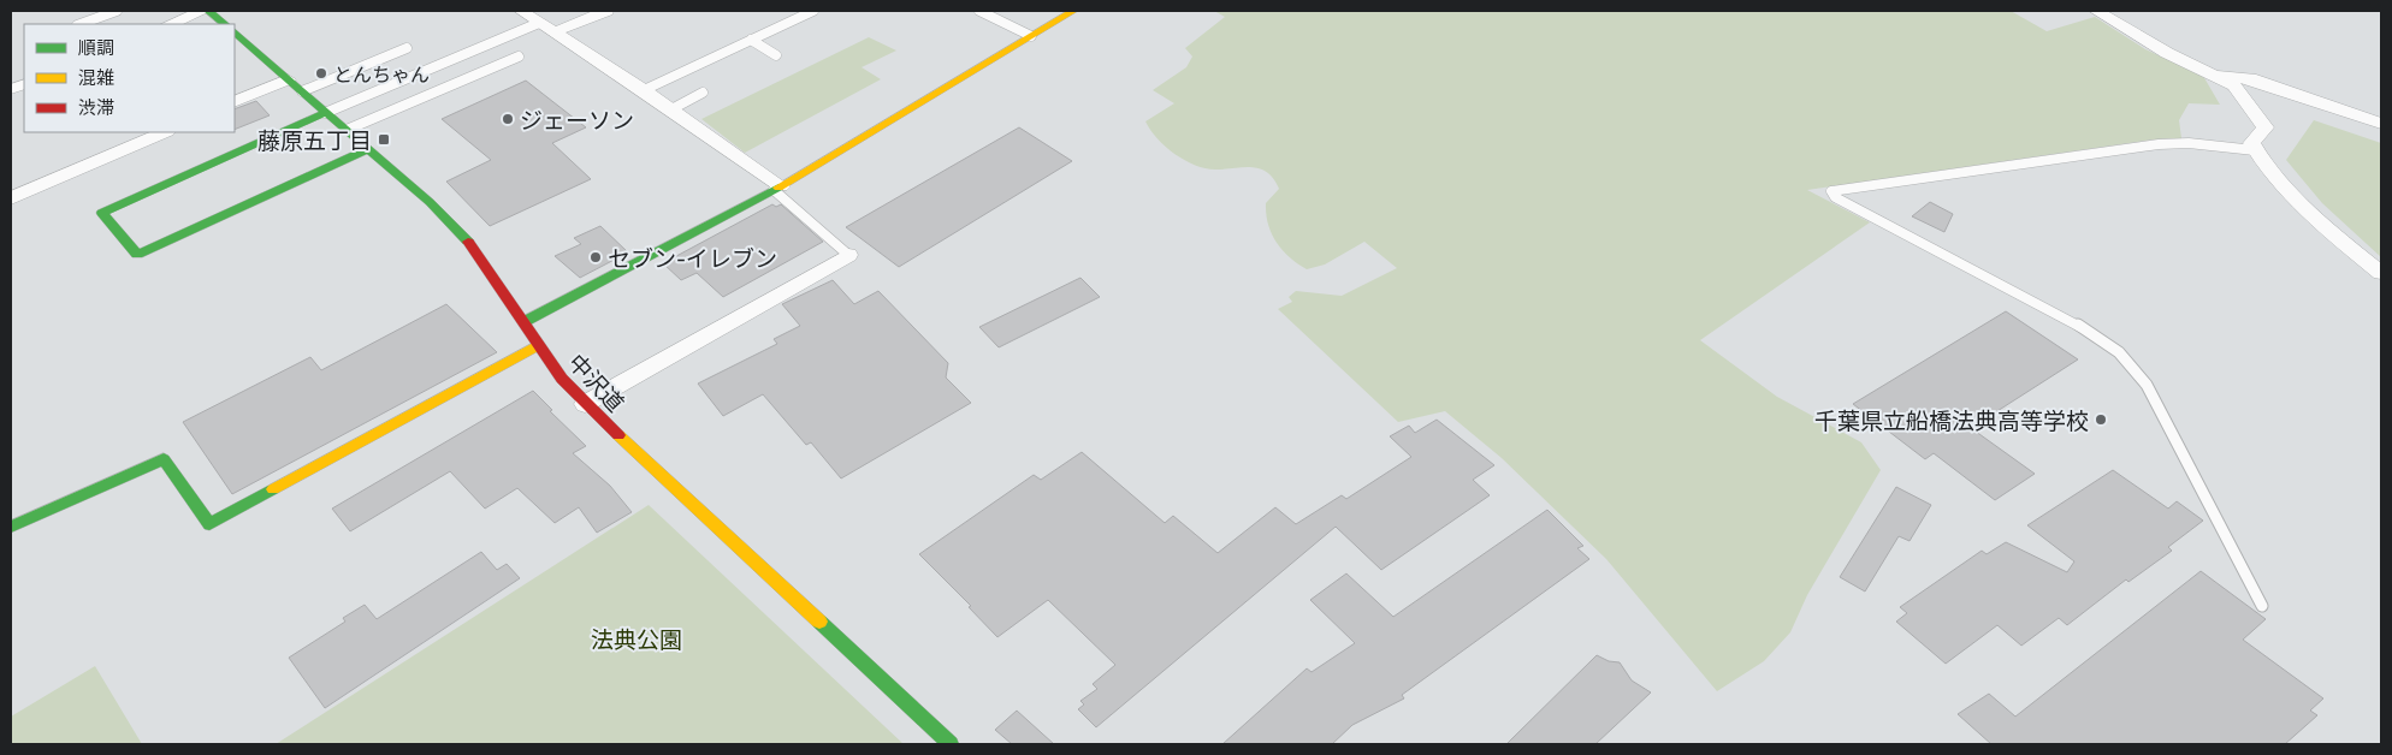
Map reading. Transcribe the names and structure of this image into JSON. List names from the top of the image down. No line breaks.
{"streets":{"street":["中沢道"]},"parks":["法典公園"],"places":{"other":["とんちゃん","ジェーソン","セブン-イレブン","千葉県立船橋法典高等学校"],"transit":["藤原五丁目"]},"legend":["順調","混雑","渋滞"]}
